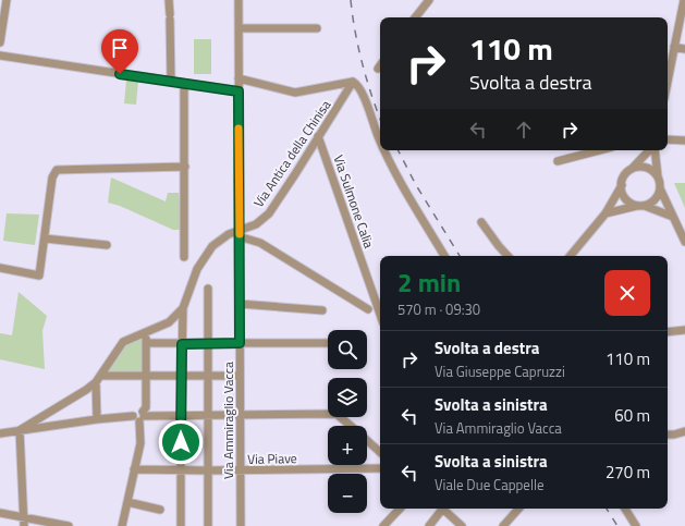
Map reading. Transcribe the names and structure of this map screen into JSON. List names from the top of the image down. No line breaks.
{"streets":{"street":["Via Antica della Chinisa","Via Sulmone Calia","Via Ammiraglio Vacca","Via Piave"]},"crossings":[["Via Antica della Chinisa","Via Sulmone Calia"],["Via Antica della Chinisa","Via Ammiraglio Vacca"],["Via Ammiraglio Vacca","Via Piave"]],"page":{"turn":["110 m","Svolta a destra"],"heading":["2 min","570 m · 09:30"],"map_buttons":["+","−"],"list":[{"name":"Svolta a destra","note":"Via Giuseppe Capruzzi","value":"110 m"},{"name":"Svolta a sinistra","note":"Via Ammiraglio Vacca","value":"60 m"},{"name":"Svolta a sinistra","note":"Viale Due Cappelle","value":"270 m"}]}}
